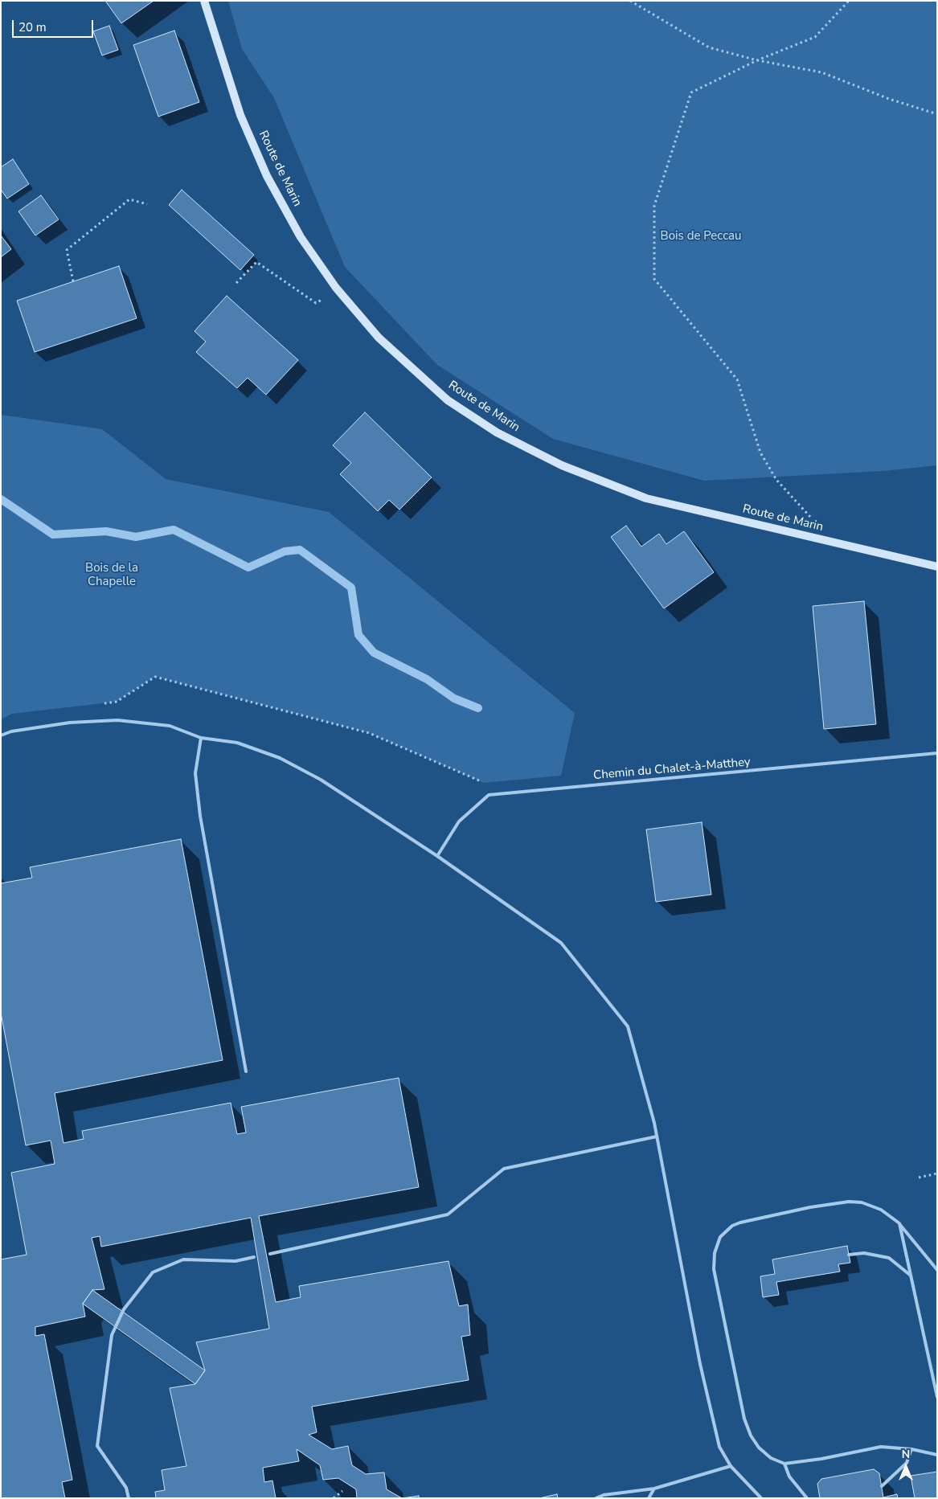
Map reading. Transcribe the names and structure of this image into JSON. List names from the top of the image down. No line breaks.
{"streets":{"main road":["Route de Marin"],"lane":["Chemin du Chalet-à-Matthey"]},"parks":["Bois de Peccau","Bois de la Chapelle"],"scale_bar":"20 m","north":"top"}
